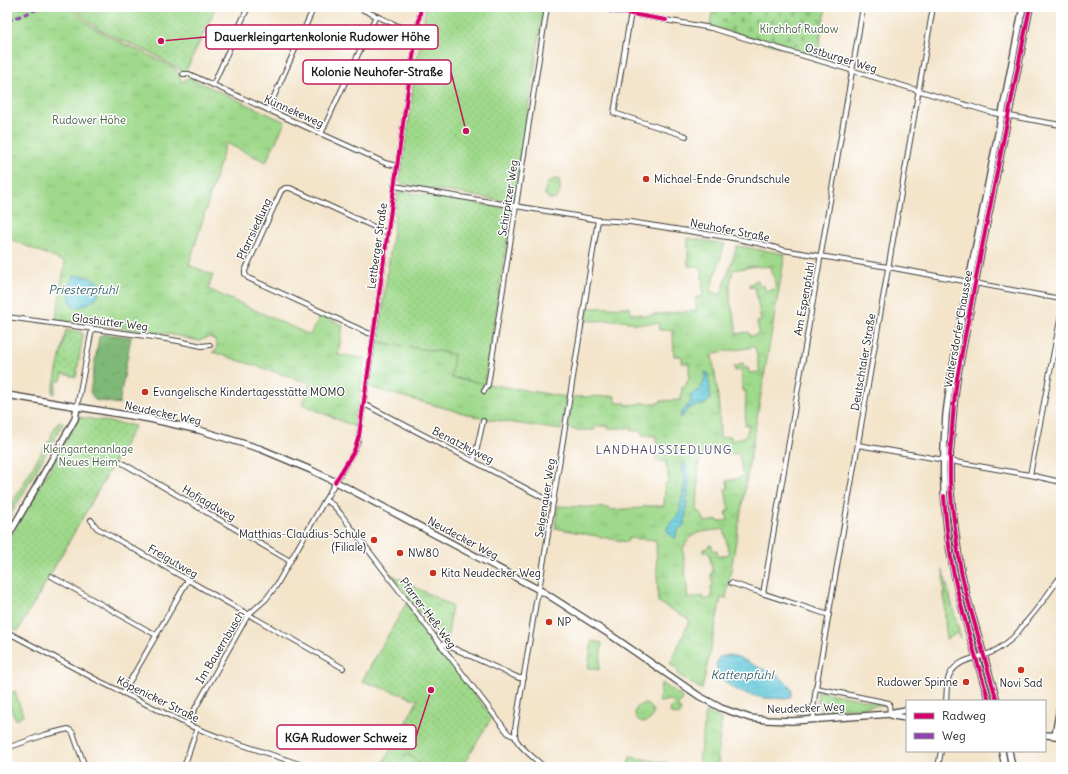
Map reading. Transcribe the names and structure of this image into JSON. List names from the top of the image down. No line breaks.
{"streets":{"main road":["Waltersdorfer Chaussee","Neudecker Weg"],"street":["Ostburger Weg","Künnekeweg","Schirpitzer Weg","Pfarrsiedlung","Neuhofer Straße","Lettberger Straße","Am Espenpfuhl","Glashütter Weg","Deutschtaler Straße","Benatzkyweg","Selgenauer Weg","Hofjagdweg","Freigutweg","Pfarrer-Heß-Weg","Im Bauernbusch","Köpenicker Straße"]},"crossings":[["Ostburger Weg","Am Espenpfuhl"],["Ostburger Weg","Waltersdorfer Chaussee"],["Ostburger Weg","Deutschtaler Straße"],["Künnekeweg","Lettberger Straße"],["Schirpitzer Weg","Neuhofer Straße"],["Pfarrsiedlung","Lettberger Straße"],["Neuhofer Straße","Lettberger Straße"],["Neuhofer Straße","Am Espenpfuhl"],["Neuhofer Straße","Waltersdorfer Chaussee"],["Neuhofer Straße","Deutschtaler Straße"],["Neuhofer Straße","Selgenauer Weg"],["Lettberger Straße","Neudecker Weg"],["Lettberger Straße","Benatzkyweg"],["Lettberger Straße","Im Bauernbusch"],["Deutschtaler Straße","Neudecker Weg"],["Neudecker Weg","Selgenauer Weg"],["Neudecker Weg","Im Bauernbusch"],["Benatzkyweg","Selgenauer Weg"],["Selgenauer Weg","Pfarrer-Heß-Weg"],["Hofjagdweg","Im Bauernbusch"],["Freigutweg","Im Bauernbusch"],["Pfarrer-Heß-Weg","Im Bauernbusch"],["Im Bauernbusch","Köpenicker Straße"]],"districts":["LANDHAUSSIEDLUNG"],"water":["Priesterpfuhl","Kattenpfuhl"],"parks":["Kirchhof Rudow","Rudower Höhe","Kleingartenanlage Neues Heim"],"places":["Dauerkleingartenkolonie Rudower Höhe","Kolonie Neuhofer-Straße","Michael-Ende-Grundschule","Evangelische Kindertagesstätte MOMO","Matthias-Claudius-Schule (Filiale)","NW80","Kita Neudecker Weg","NP","Novi Sad","Rudower Spinne","KGA Rudower Schweiz"],"legend":["Radweg","Weg"]}
